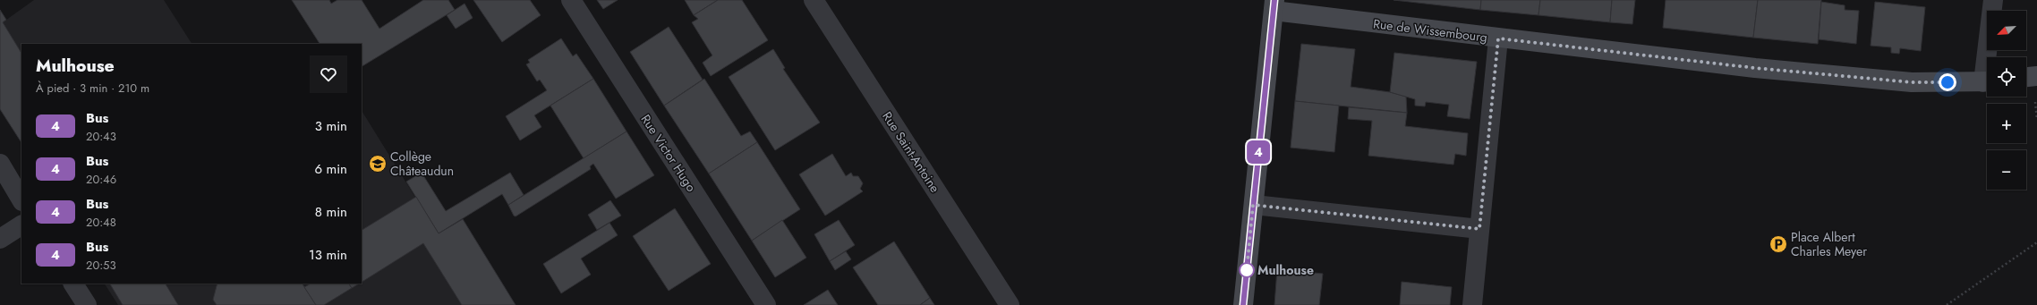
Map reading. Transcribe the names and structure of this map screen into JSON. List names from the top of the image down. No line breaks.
{"streets":{"street":["Rue de Wissembourg","Rue Saint-Antoine","Rue Victor Hugo"]},"places":{"school or university":["Collège Châteaudun"],"parking":["Place Albert Charles Meyer"],"other":["Mulhouse"]},"lines":["bus line 4"],"north":"bottom left","page":{"on_map":"4","map_buttons":["+","−"],"heading":["Mulhouse","À pied · 3 min · 210 m"],"list":[{"mark":"4","name":"Bus","note":"20:43","value":"3 min"},{"mark":"4","name":"Bus","note":"20:46","value":"6 min"},{"mark":"4","name":"Bus","note":"20:48","value":"8 min"},{"mark":"4","name":"Bus","note":"20:53","value":"13 min"}]}}
